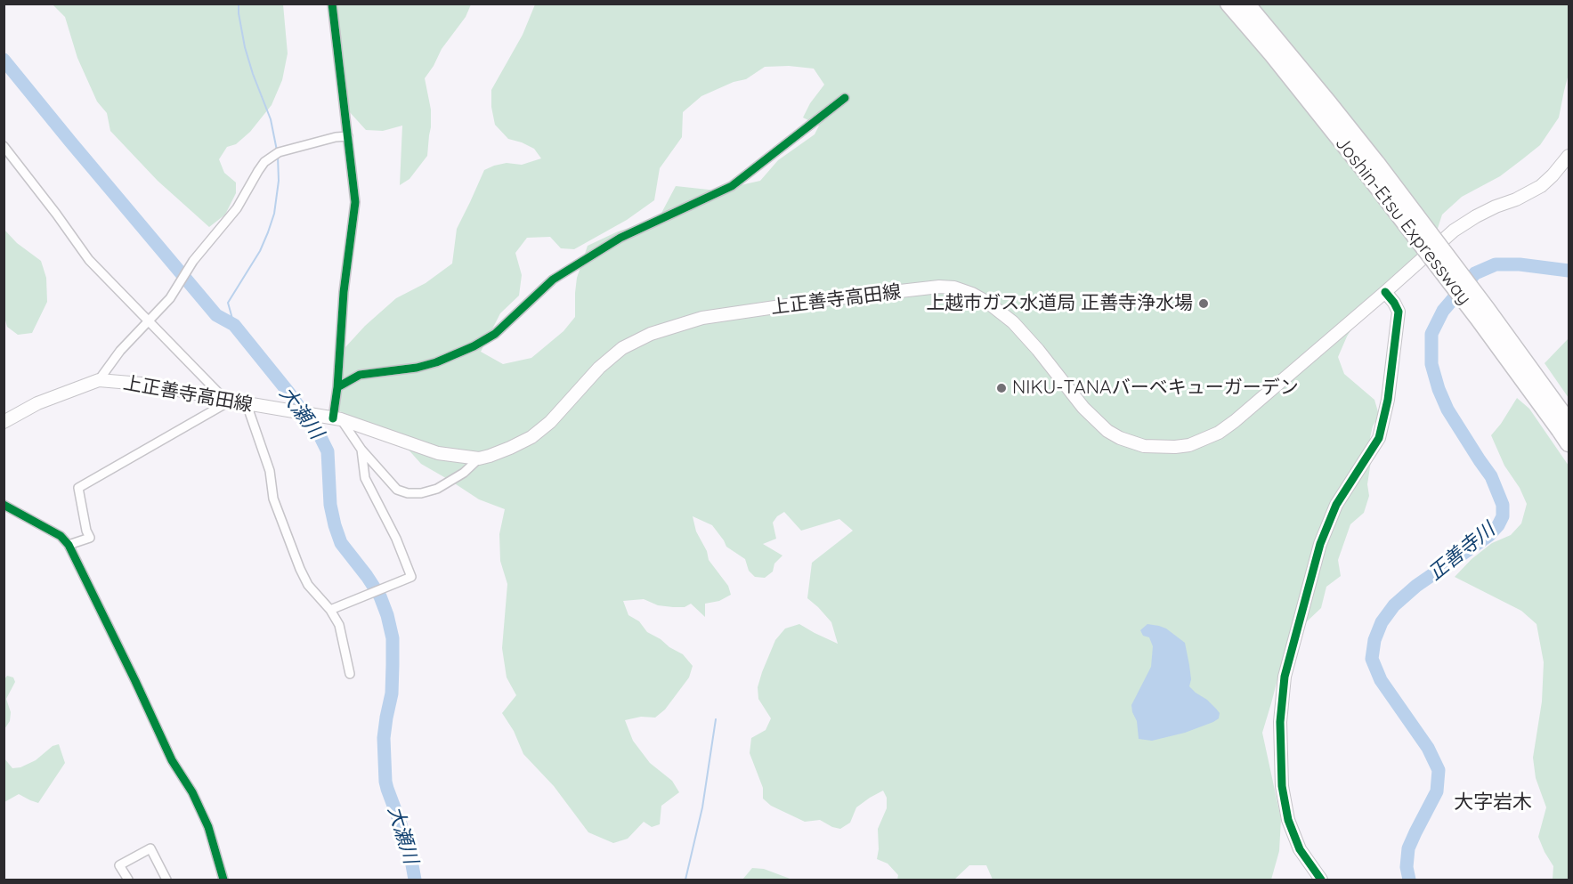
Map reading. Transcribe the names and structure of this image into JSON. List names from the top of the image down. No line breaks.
{"streets":{"highway":["Joshin-Etsu Expressway"],"main road":["上正善寺高田線"]},"districts":["大字岩木"],"water":["大瀬川","正善寺川"],"places":["上越市ガス水道局 正善寺浄水場","NIKU-TANAバーベキューガーデン"]}
